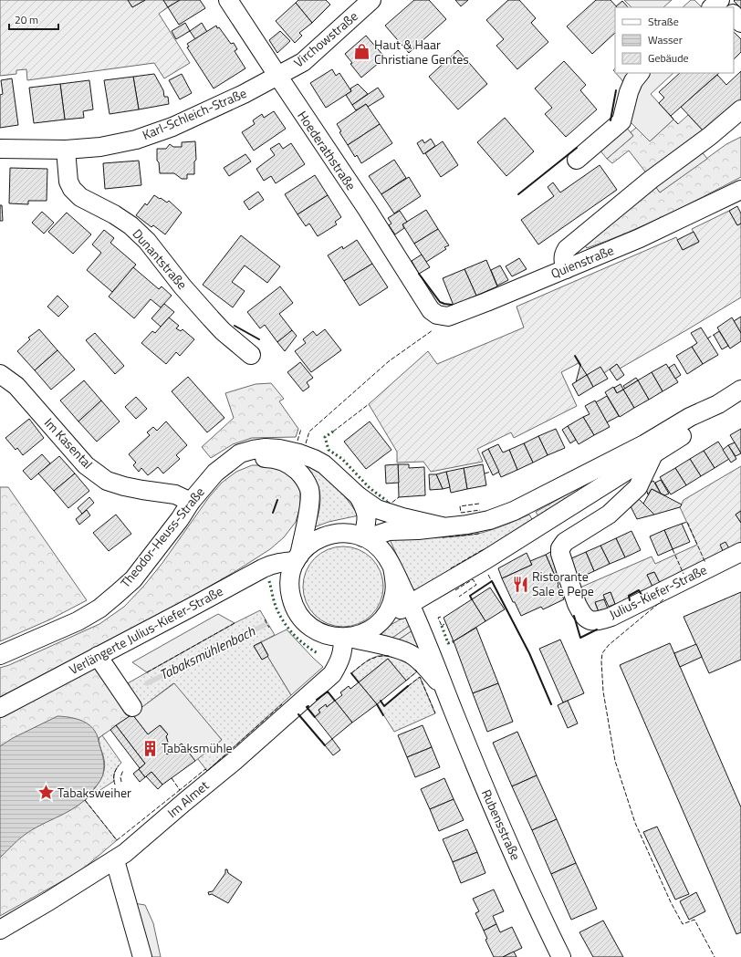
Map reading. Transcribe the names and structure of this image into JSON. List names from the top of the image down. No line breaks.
{"streets":{"street":["Virchowstraße","Karl-Schleich-Straße","Hoederathstraße","Dunantstraße","Quienstraße","Im Kasental","Theodor-Heuss-Straße","Julius-Kiefer-Straße","Verlängerte Julius-Kiefer-Straße","Im Almet","Rubensstraße"]},"crossings":[["Virchowstraße","Karl-Schleich-Straße"],["Virchowstraße","Hoederathstraße"],["Karl-Schleich-Straße","Hoederathstraße"],["Karl-Schleich-Straße","Dunantstraße"],["Hoederathstraße","Quienstraße"],["Im Kasental","Theodor-Heuss-Straße"],["Theodor-Heuss-Straße","Verlängerte Julius-Kiefer-Straße"],["Theodor-Heuss-Straße","Im Almet"],["Theodor-Heuss-Straße","Rubensstraße"],["Verlängerte Julius-Kiefer-Straße","Im Almet"],["Verlängerte Julius-Kiefer-Straße","Rubensstraße"],["Im Almet","Rubensstraße"]],"water":["Tabaksmühlenbach"],"places":{"shop":["Haut & Haar Christiane Gentes"],"restaurant":["Ristorante Sale e Pepe"],"building":["Tabaksmühle"],"place":["Tabaksweiher"]},"legend":["Straße","Wasser","Gebäude"],"scale_bar":"20 m"}
